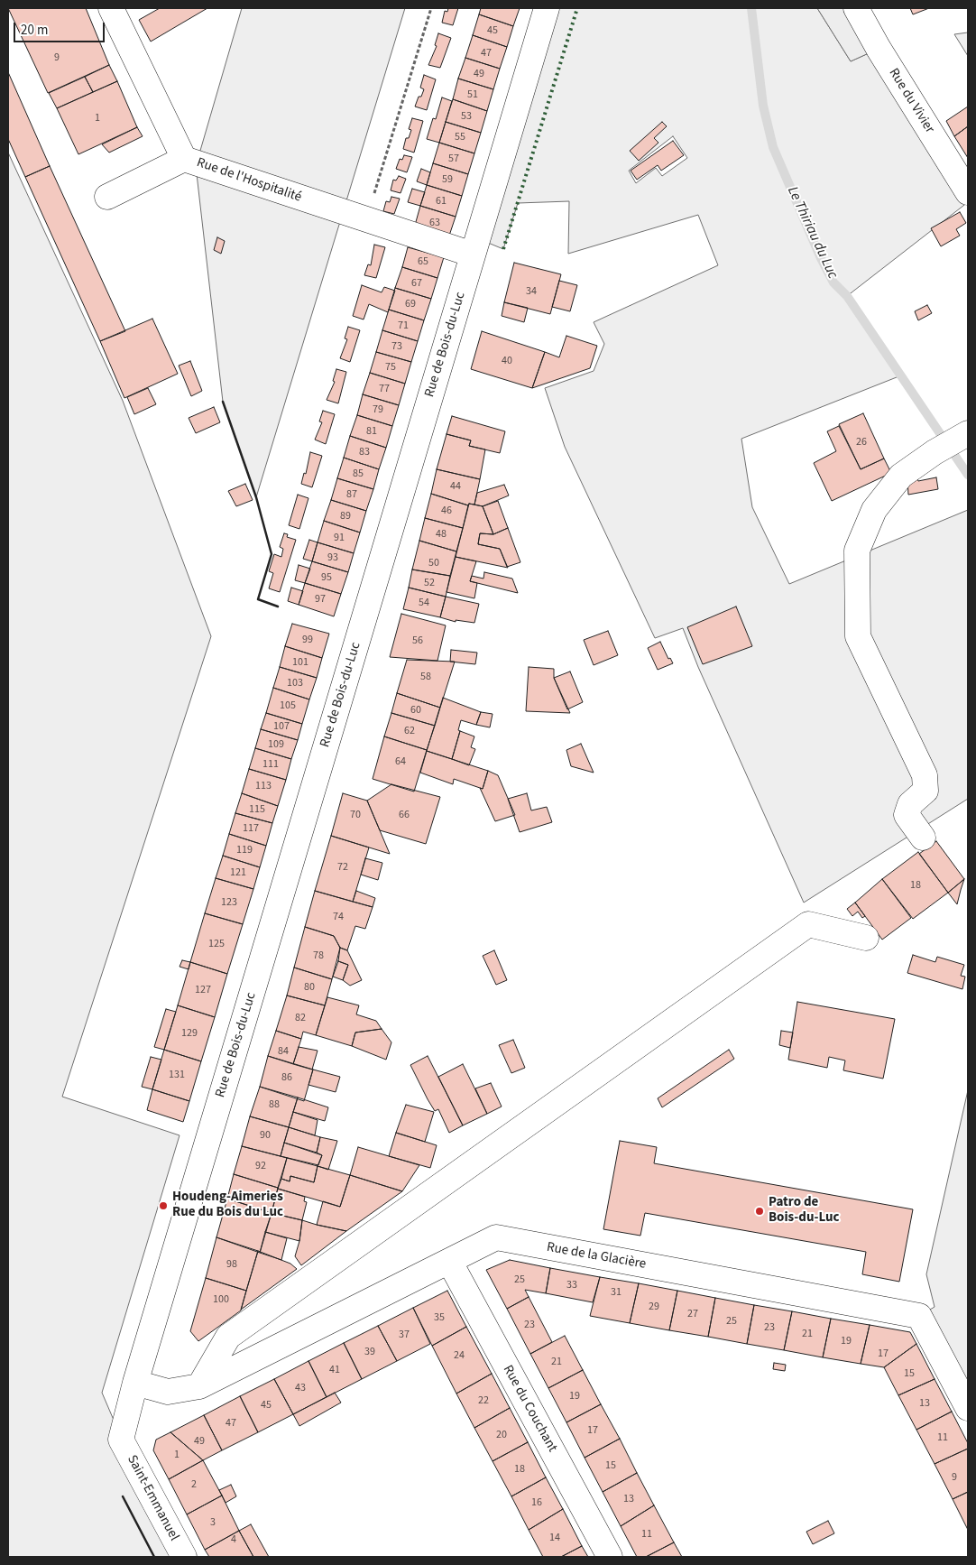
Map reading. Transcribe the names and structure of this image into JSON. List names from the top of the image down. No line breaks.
{"streets":{"street":["Rue du Vivier","Rue de l'Hospitalité","Rue de Bois-du-Luc","Rue de la Glacière","Rue du Couchant","Saint-Emmanuel"]},"crossings":[["Rue de l'Hospitalité","Rue de Bois-du-Luc"],["Rue de Bois-du-Luc","Rue de la Glacière"],["Rue de Bois-du-Luc","Saint-Emmanuel"],["Rue de la Glacière","Rue du Couchant"]],"water":["Le Thiriau du Luc"],"places":["Houdeng-Aimeries Rue du Bois du Luc","Patro de Bois-du-Luc"],"house_numbers":["45","47","9","49","51","53","1","55","57","59","61","63","65","67","34","69","71","73","40","75","77","79","81","26","83","85","44","87","46","89","48","91","93","50","95","52","97","54","99","56","101","58","103","105","60","107","62","109","64","111","113","115","70","66","117","119","72","121","18","123","74","125","78","80","127","82","129","84","131","86","88","90","92","98","25","33","31","100","29","27","35","25","23","23","21","37","19","39","17","24","21","41","15","43","19","22","13","45","47","17","20","11","49","1","15","18","9","2","13","16","3","11","14","4"],"scale_bar":"20 m"}
